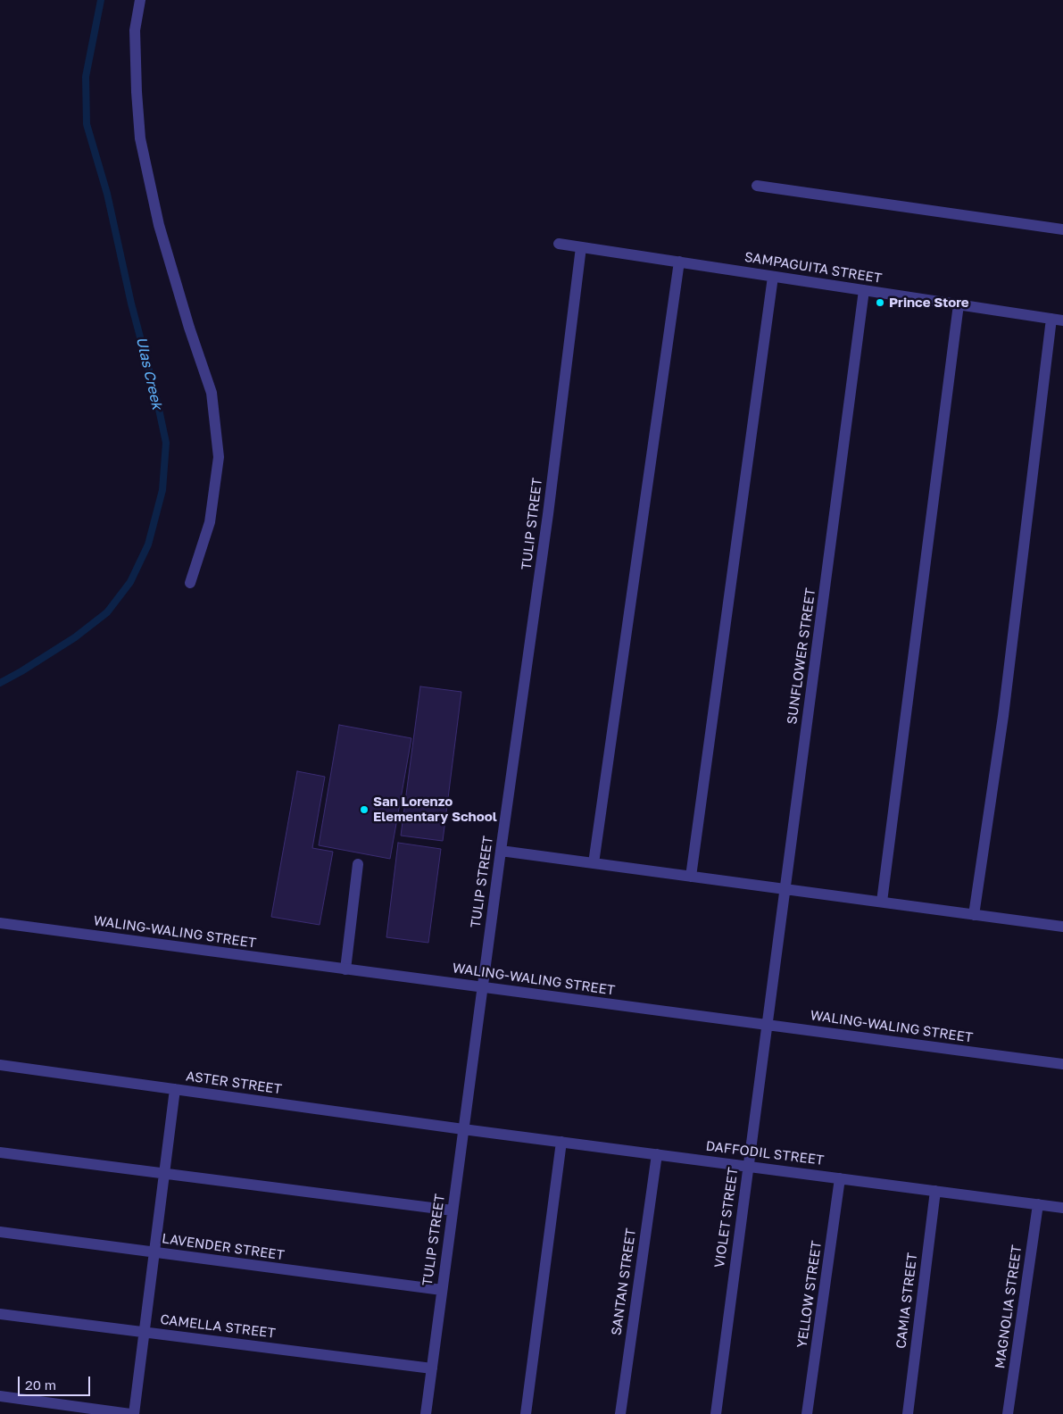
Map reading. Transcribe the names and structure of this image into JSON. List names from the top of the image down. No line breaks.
{"streets":{"street":["SAMPAGUITA STREET","TULIP STREET","SUNFLOWER STREET","WALING-WALING STREET","ASTER STREET","DAFFODIL STREET","VIOLET STREET","LAVENDER STREET","SANTAN STREET","YELLOW STREET","CAMIA STREET","MAGNOLIA STREET","CAMELLA STREET"]},"crossings":[["SAMPAGUITA STREET","TULIP STREET"],["SAMPAGUITA STREET","SUNFLOWER STREET"],["TULIP STREET","WALING-WALING STREET"],["TULIP STREET","ASTER STREET"],["TULIP STREET","DAFFODIL STREET"],["TULIP STREET","LAVENDER STREET"],["TULIP STREET","CAMELLA STREET"],["SUNFLOWER STREET","WALING-WALING STREET"],["SUNFLOWER STREET","VIOLET STREET"],["WALING-WALING STREET","VIOLET STREET"],["ASTER STREET","DAFFODIL STREET"],["DAFFODIL STREET","VIOLET STREET"],["DAFFODIL STREET","SANTAN STREET"],["DAFFODIL STREET","YELLOW STREET"],["DAFFODIL STREET","CAMIA STREET"],["DAFFODIL STREET","MAGNOLIA STREET"]],"water":["Ulas Creek"],"places":["Prince Store","San Lorenzo Elementary School"],"scale_bar":"20 m"}
